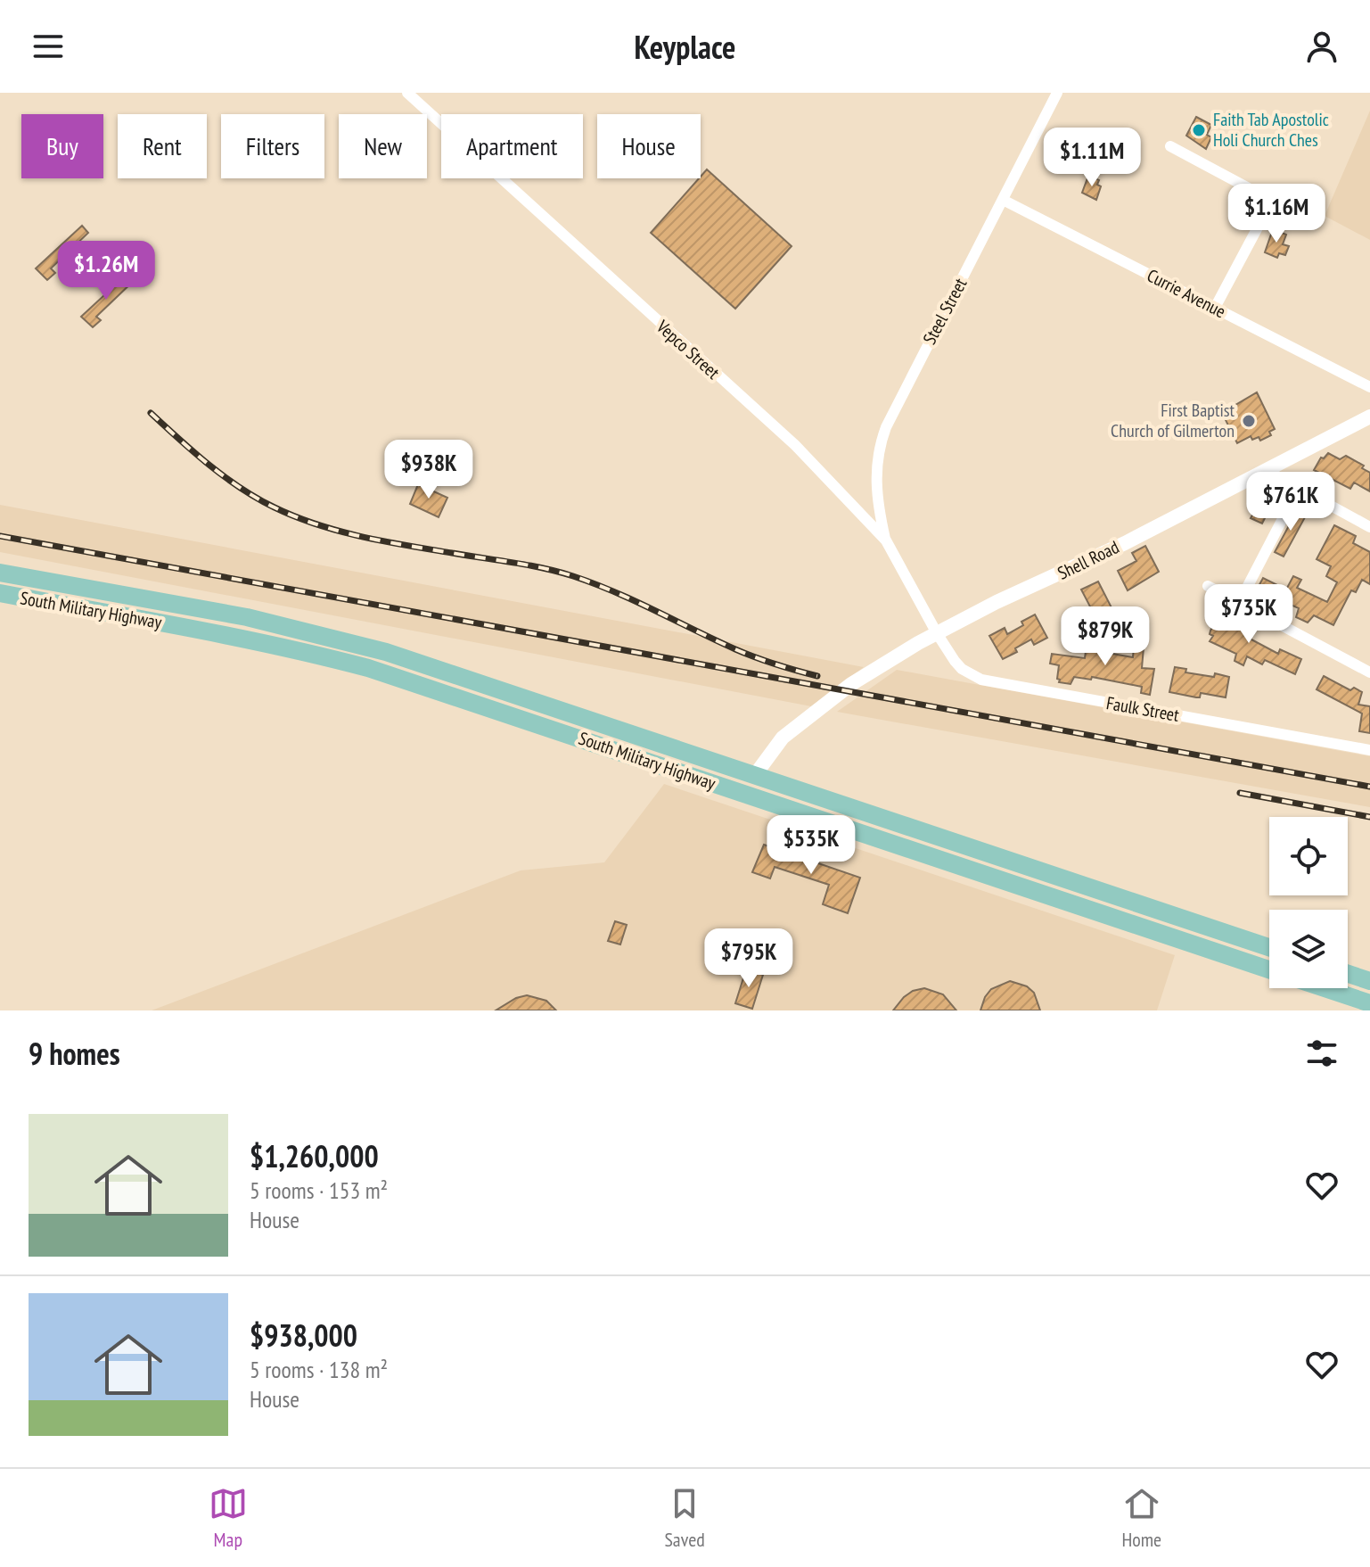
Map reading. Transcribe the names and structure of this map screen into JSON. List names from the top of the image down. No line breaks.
{"streets":{"main road":["South Military Highway"],"street":["Currie Avenue","Steel Street","Vepco Street","Shell Road","Faulk Street"]},"crossings":[["Currie Avenue","Steel Street"],["Steel Street","Vepco Street"],["Vepco Street","Shell Road"],["Vepco Street","Faulk Street"],["Shell Road","South Military Highway"],["Shell Road","Faulk Street"]],"places":["Faith Tab Apostolic Holi Church Ches","First Baptist Church of Gilmerton"],"page":{"header":"Keyplace","chip":["Buy","Rent","Filters","New","Apartment","House"],"price":["$1.11M","$1.16M","$1.26M","$938K","$761K","$735K","$879K","$535K","$795K"],"heading":"9 homes","list":[{"name":"$1,260,000","note":"5 rooms · 153 m² · House"},{"name":"$938,000","note":"5 rooms · 138 m² · House"}],"tabs":["Map","Saved","Home"]}}
